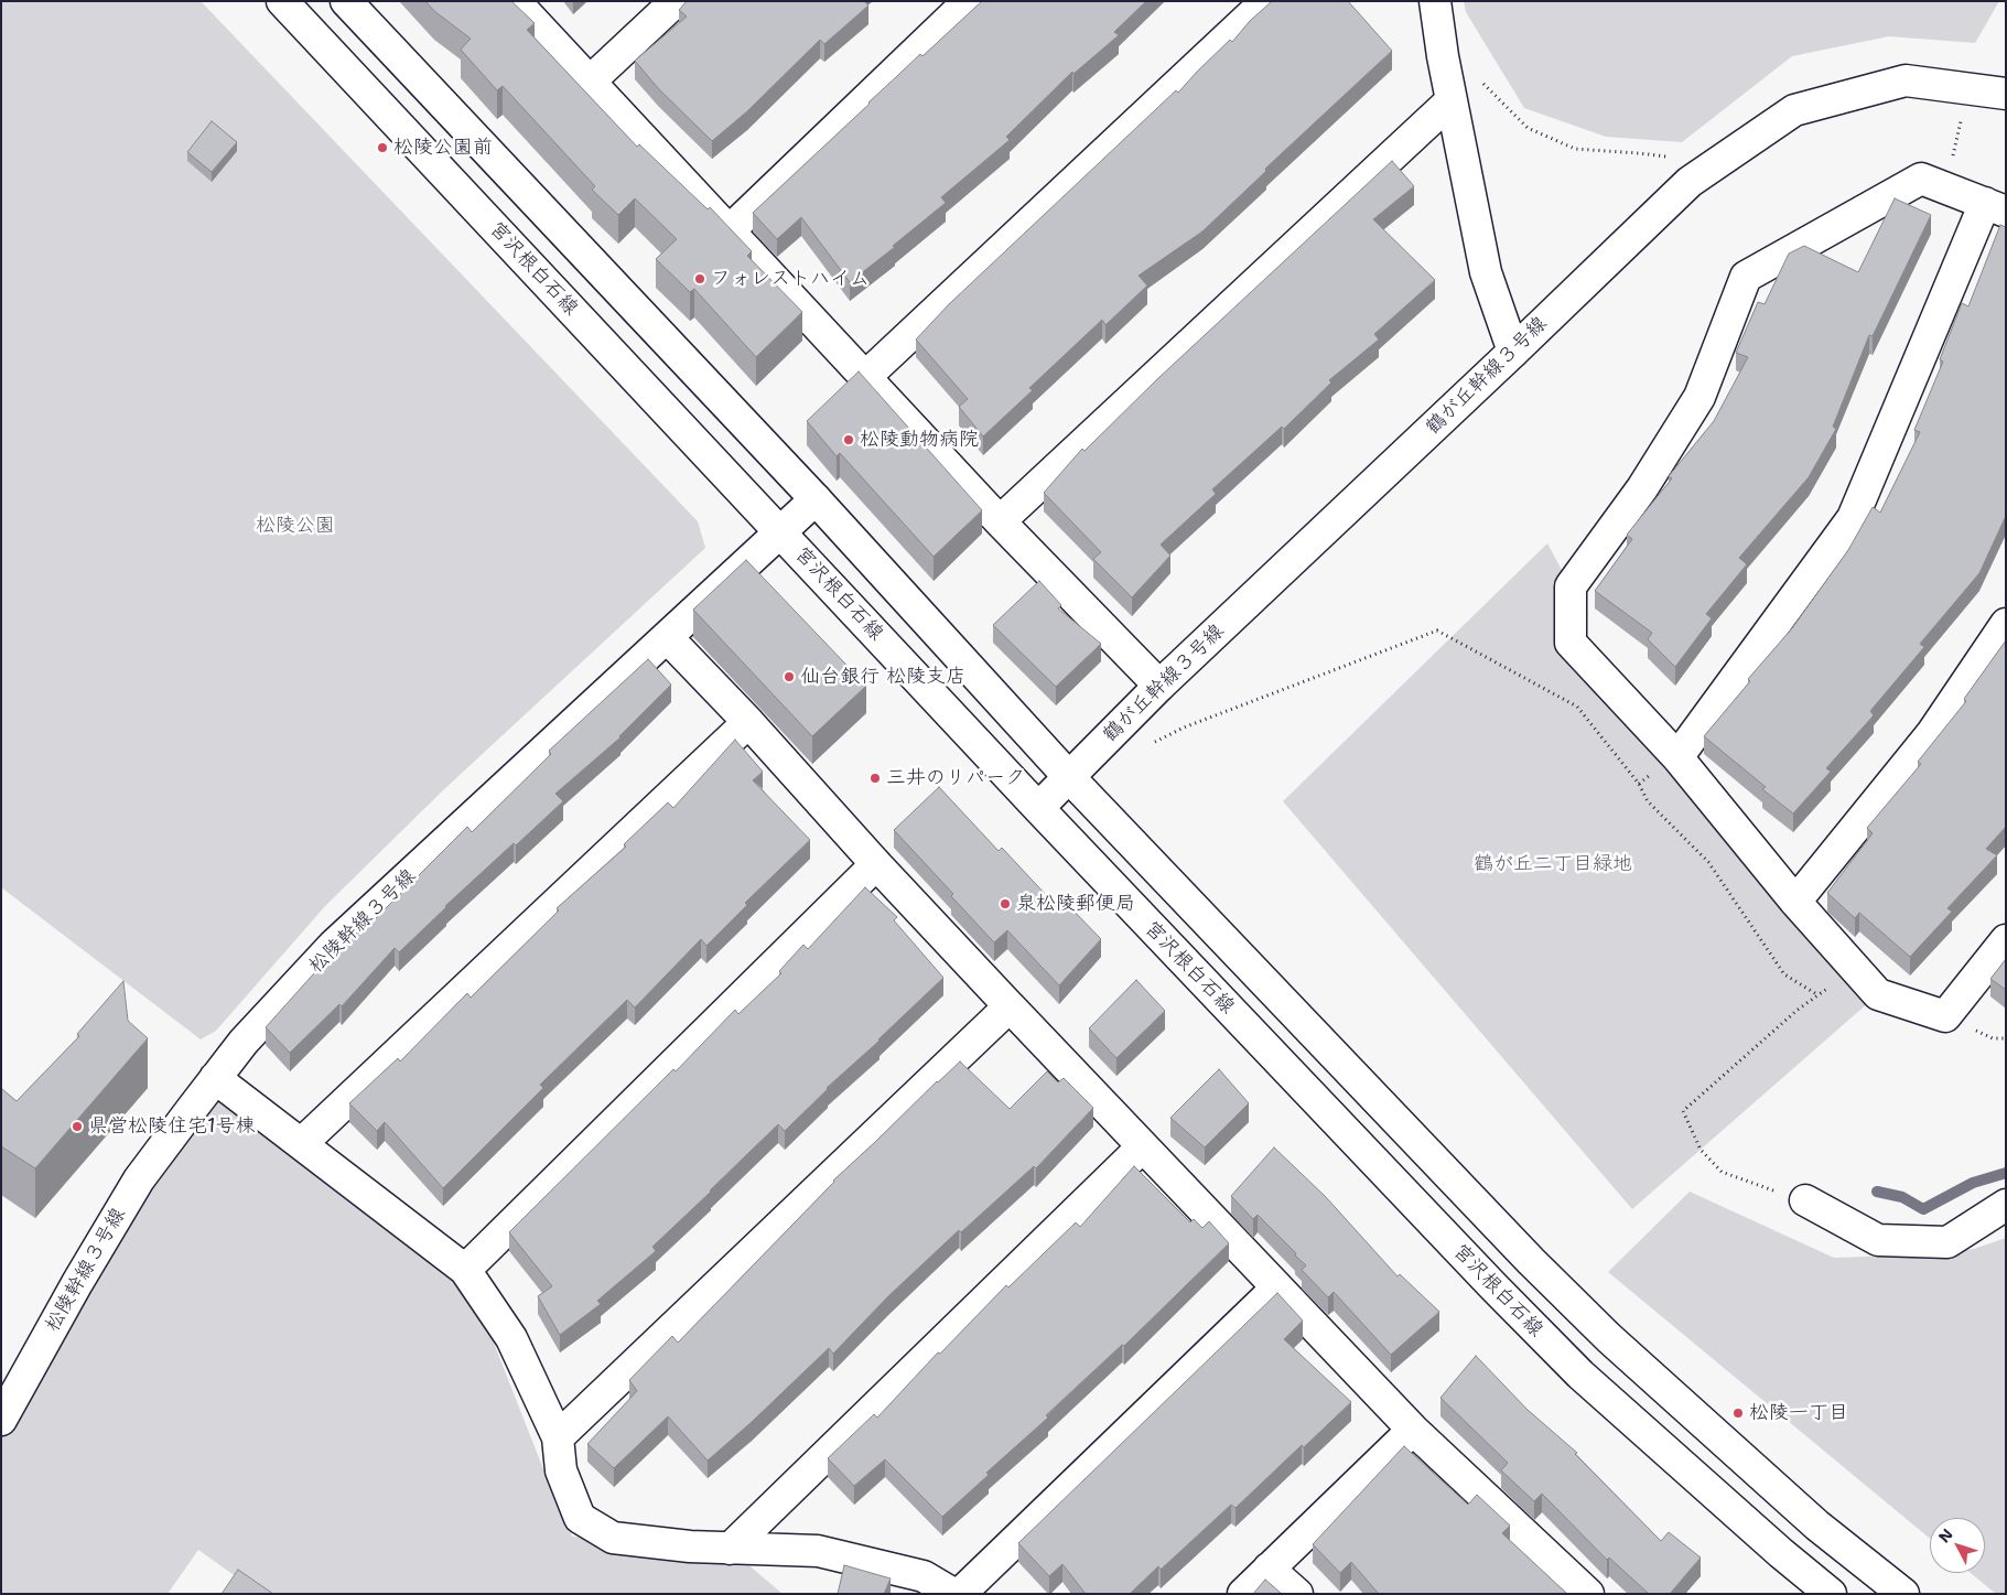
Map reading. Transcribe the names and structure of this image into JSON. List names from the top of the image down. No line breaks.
{"streets":{"street":["宮沢根白石線","鶴が丘幹線３号線","松陵幹線３号線"]},"crossings":[["宮沢根白石線","鶴が丘幹線３号線"],["宮沢根白石線","松陵幹線３号線"]],"parks":["松陵公園","鶴が丘二丁目緑地"],"places":["松陵公園前","フォレストハイム","松陵動物病院","仙台銀行 松陵支店","三井のリパーク","泉松陵郵便局","県営松陵住宅1号棟","松陵一丁目"],"north":"top left"}
